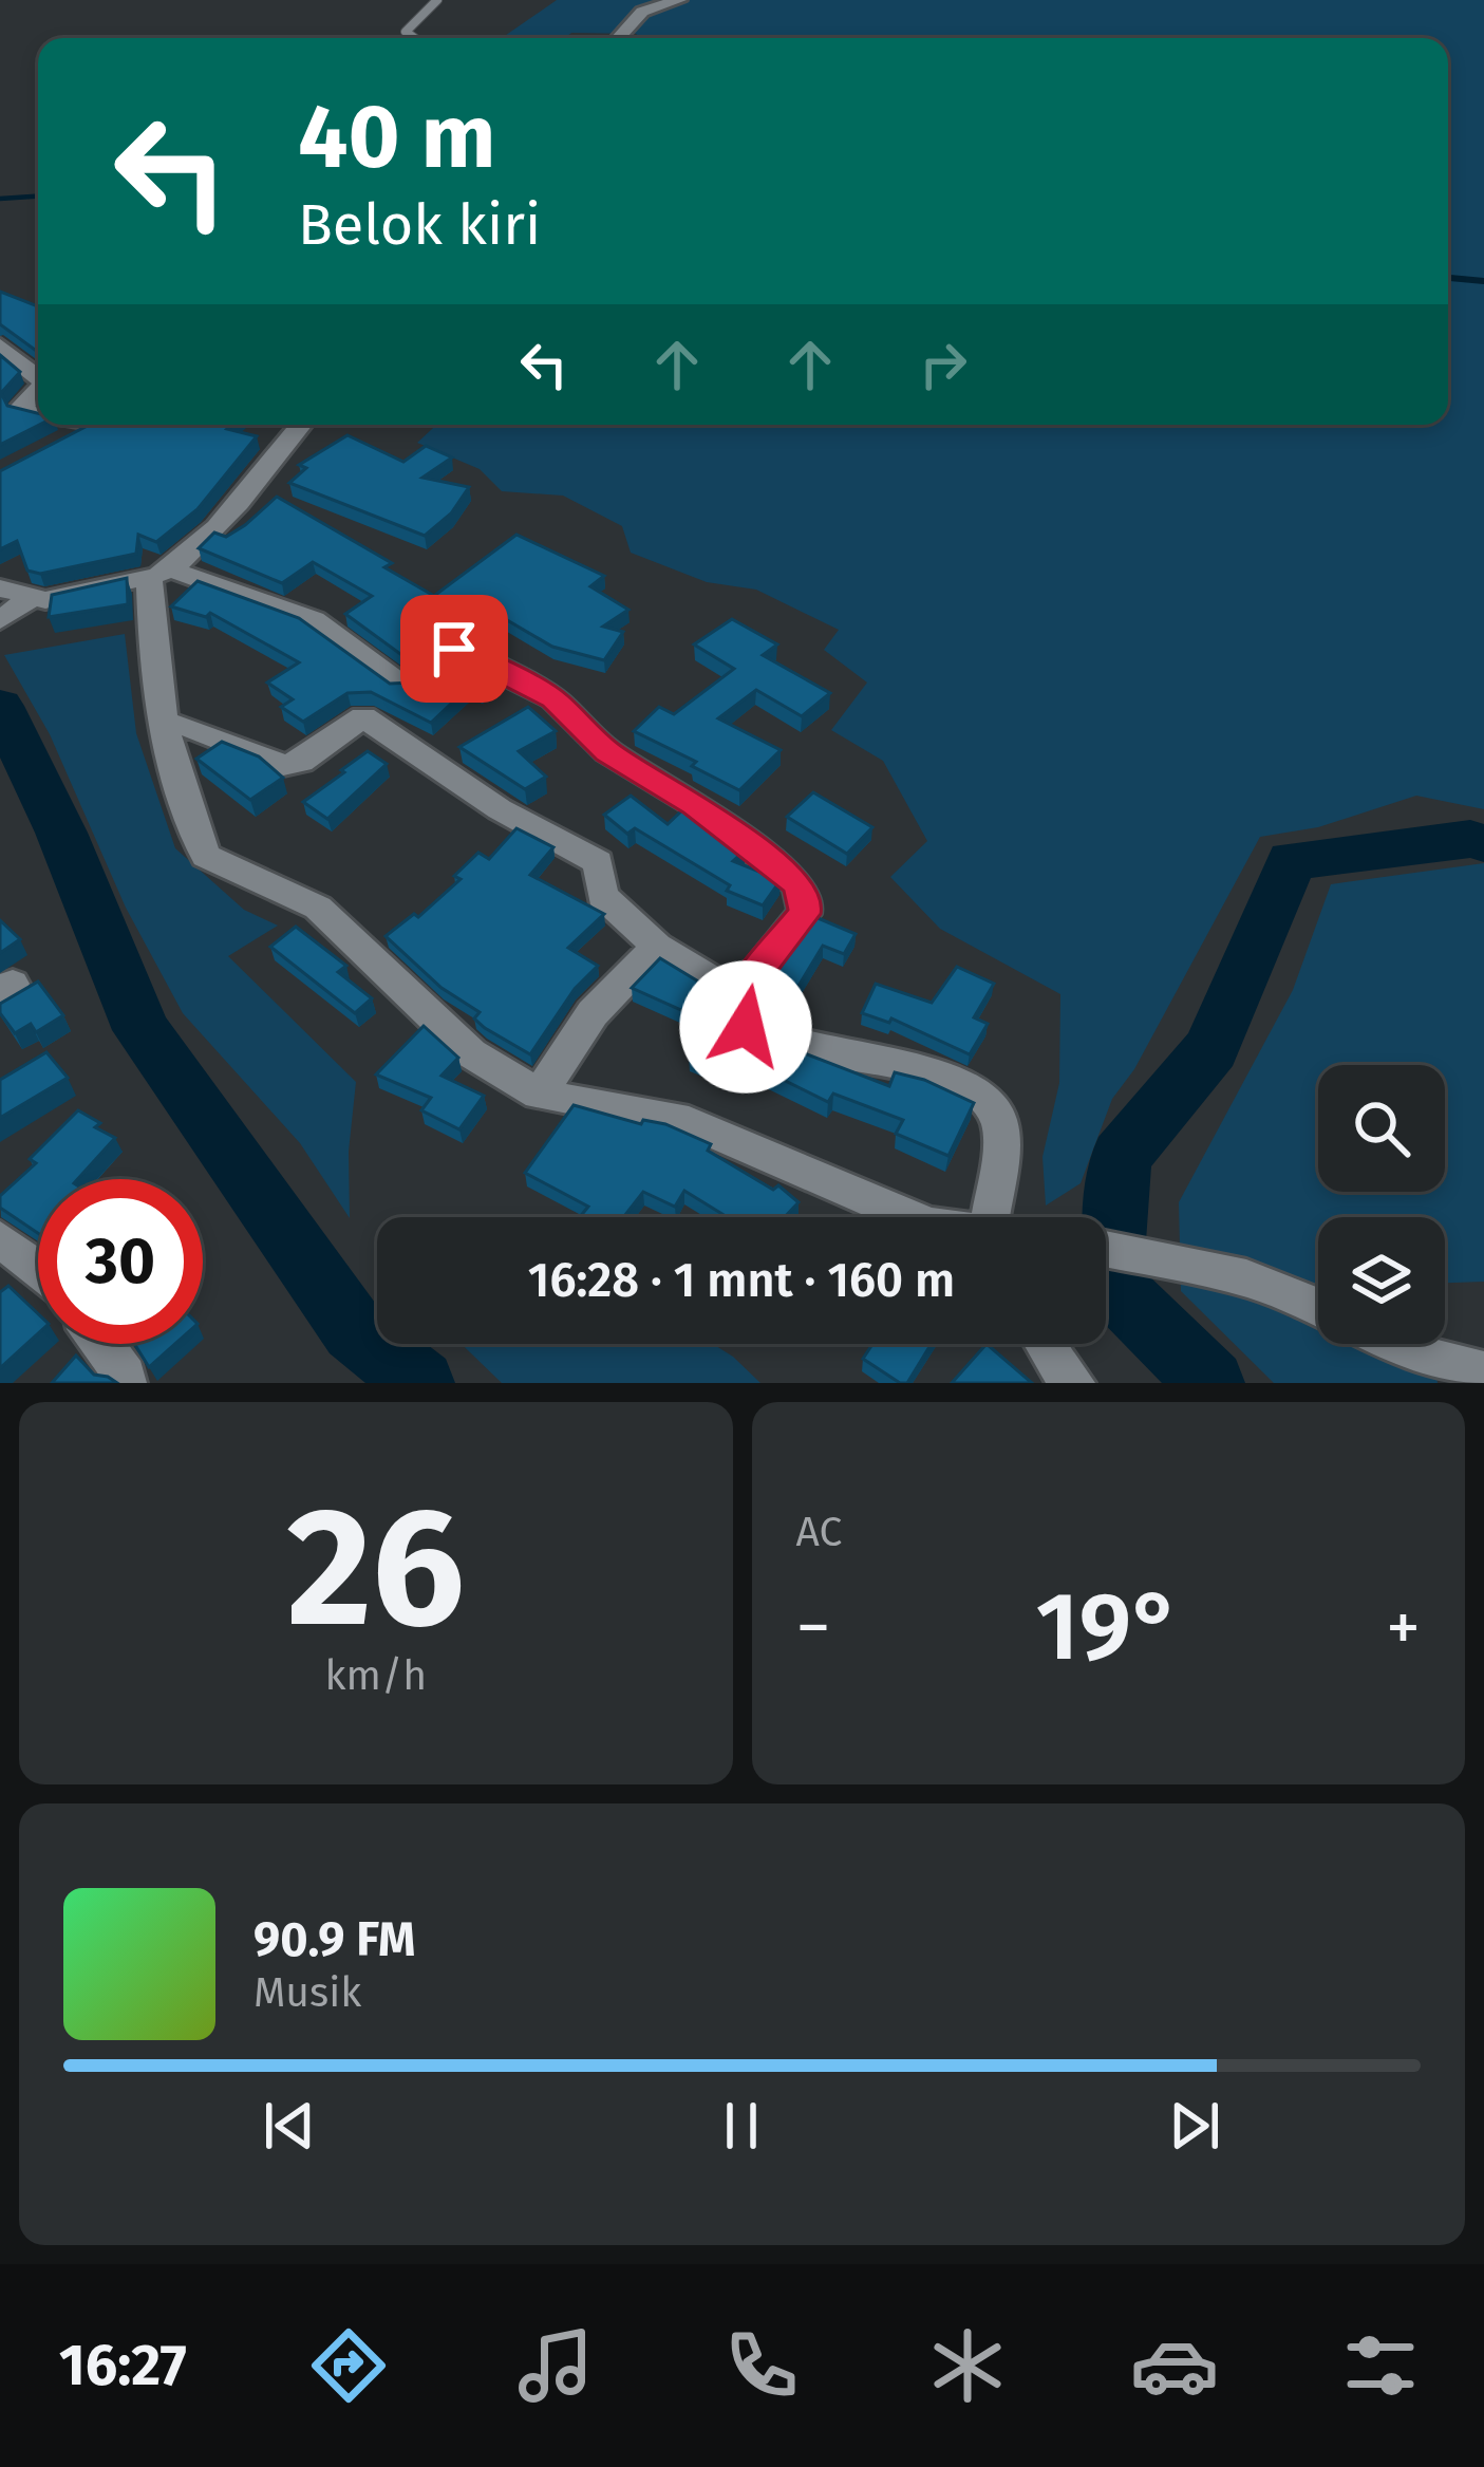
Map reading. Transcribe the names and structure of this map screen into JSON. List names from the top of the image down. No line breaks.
{"page":{"turn":["40 m","Belok kiri"],"limit":"30","trip":"16:28 · 1 mnt · 160 m","tile":[["26","km/h"],"AC"],"heat":["−","19°","+"],"song":["90.9 FM","Musik"],"tabs":"16:27"}}
